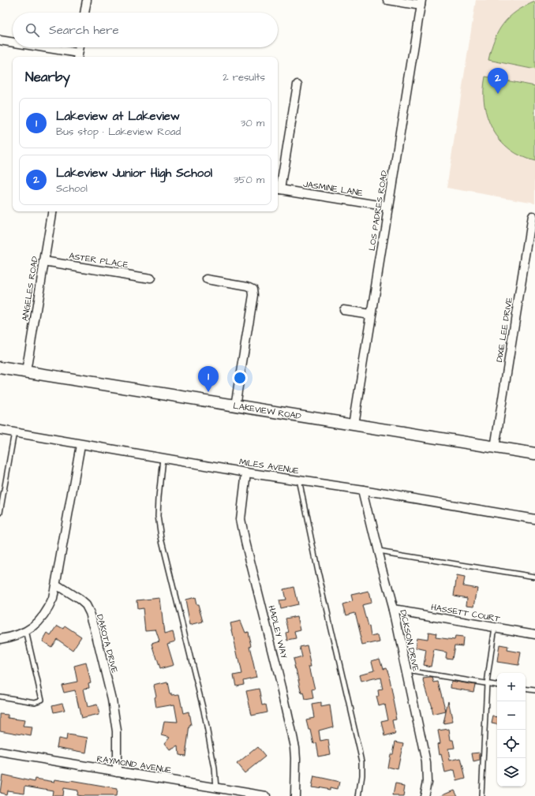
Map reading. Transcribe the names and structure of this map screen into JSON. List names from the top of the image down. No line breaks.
{"streets":{"main road":["LAKEVIEW ROAD"],"street":["JASMINE LANE","LOS PADRES ROAD","ASTER PLACE","ANGELES ROAD","DIXIE LEE DRIVE","MILES AVENUE","HASSETT COURT","HADLEY WAY","DICKSON DRIVE","DAKOTA DRIVE","RAYMOND AVENUE"]},"crossings":[["JASMINE LANE","LOS PADRES ROAD"],["LOS PADRES ROAD","LAKEVIEW ROAD"],["ASTER PLACE","ANGELES ROAD"],["ANGELES ROAD","LAKEVIEW ROAD"],["DIXIE LEE DRIVE","LAKEVIEW ROAD"],["MILES AVENUE","HADLEY WAY"],["MILES AVENUE","DICKSON DRIVE"],["HASSETT COURT","DICKSON DRIVE"],["DAKOTA DRIVE","RAYMOND AVENUE"]],"page":{"search":"Search here","heading":["Nearby","2 results"],"pins":["2","1"],"list":[{"mark":"1","name":"Lakeview at Lakeview","note":"Bus stop · Lakeview Road","value":"30 m"},{"mark":"2","name":"Lakeview Junior High School","note":"School","value":"350 m"}],"map_buttons":["+","−"]}}
